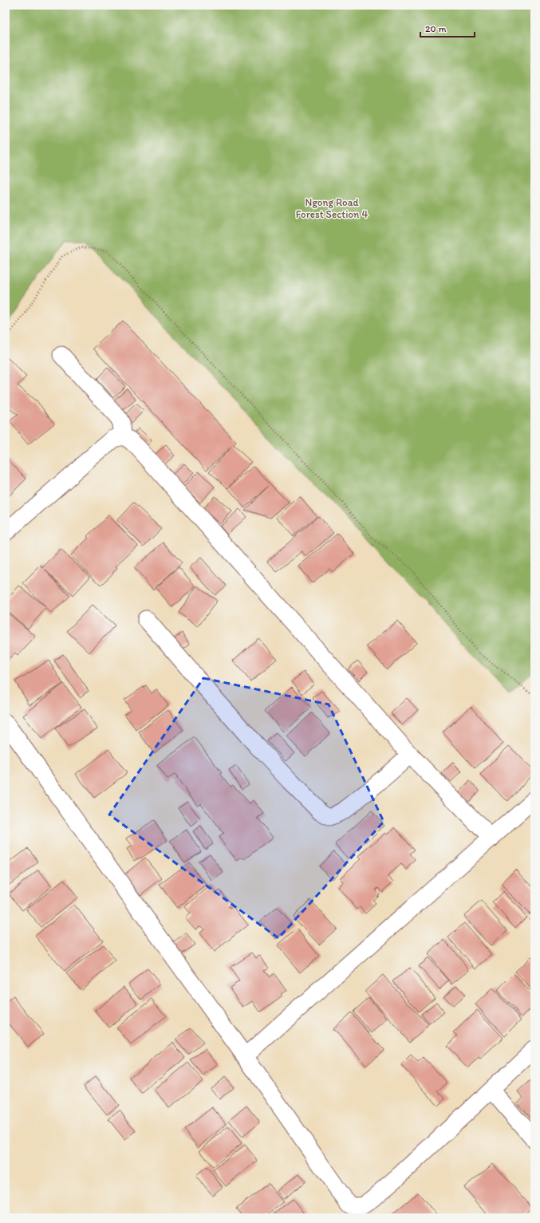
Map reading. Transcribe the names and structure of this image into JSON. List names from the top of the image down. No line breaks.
{"parks":["Ngong Road Forest Section 4"],"scale_bar":"20 m"}
